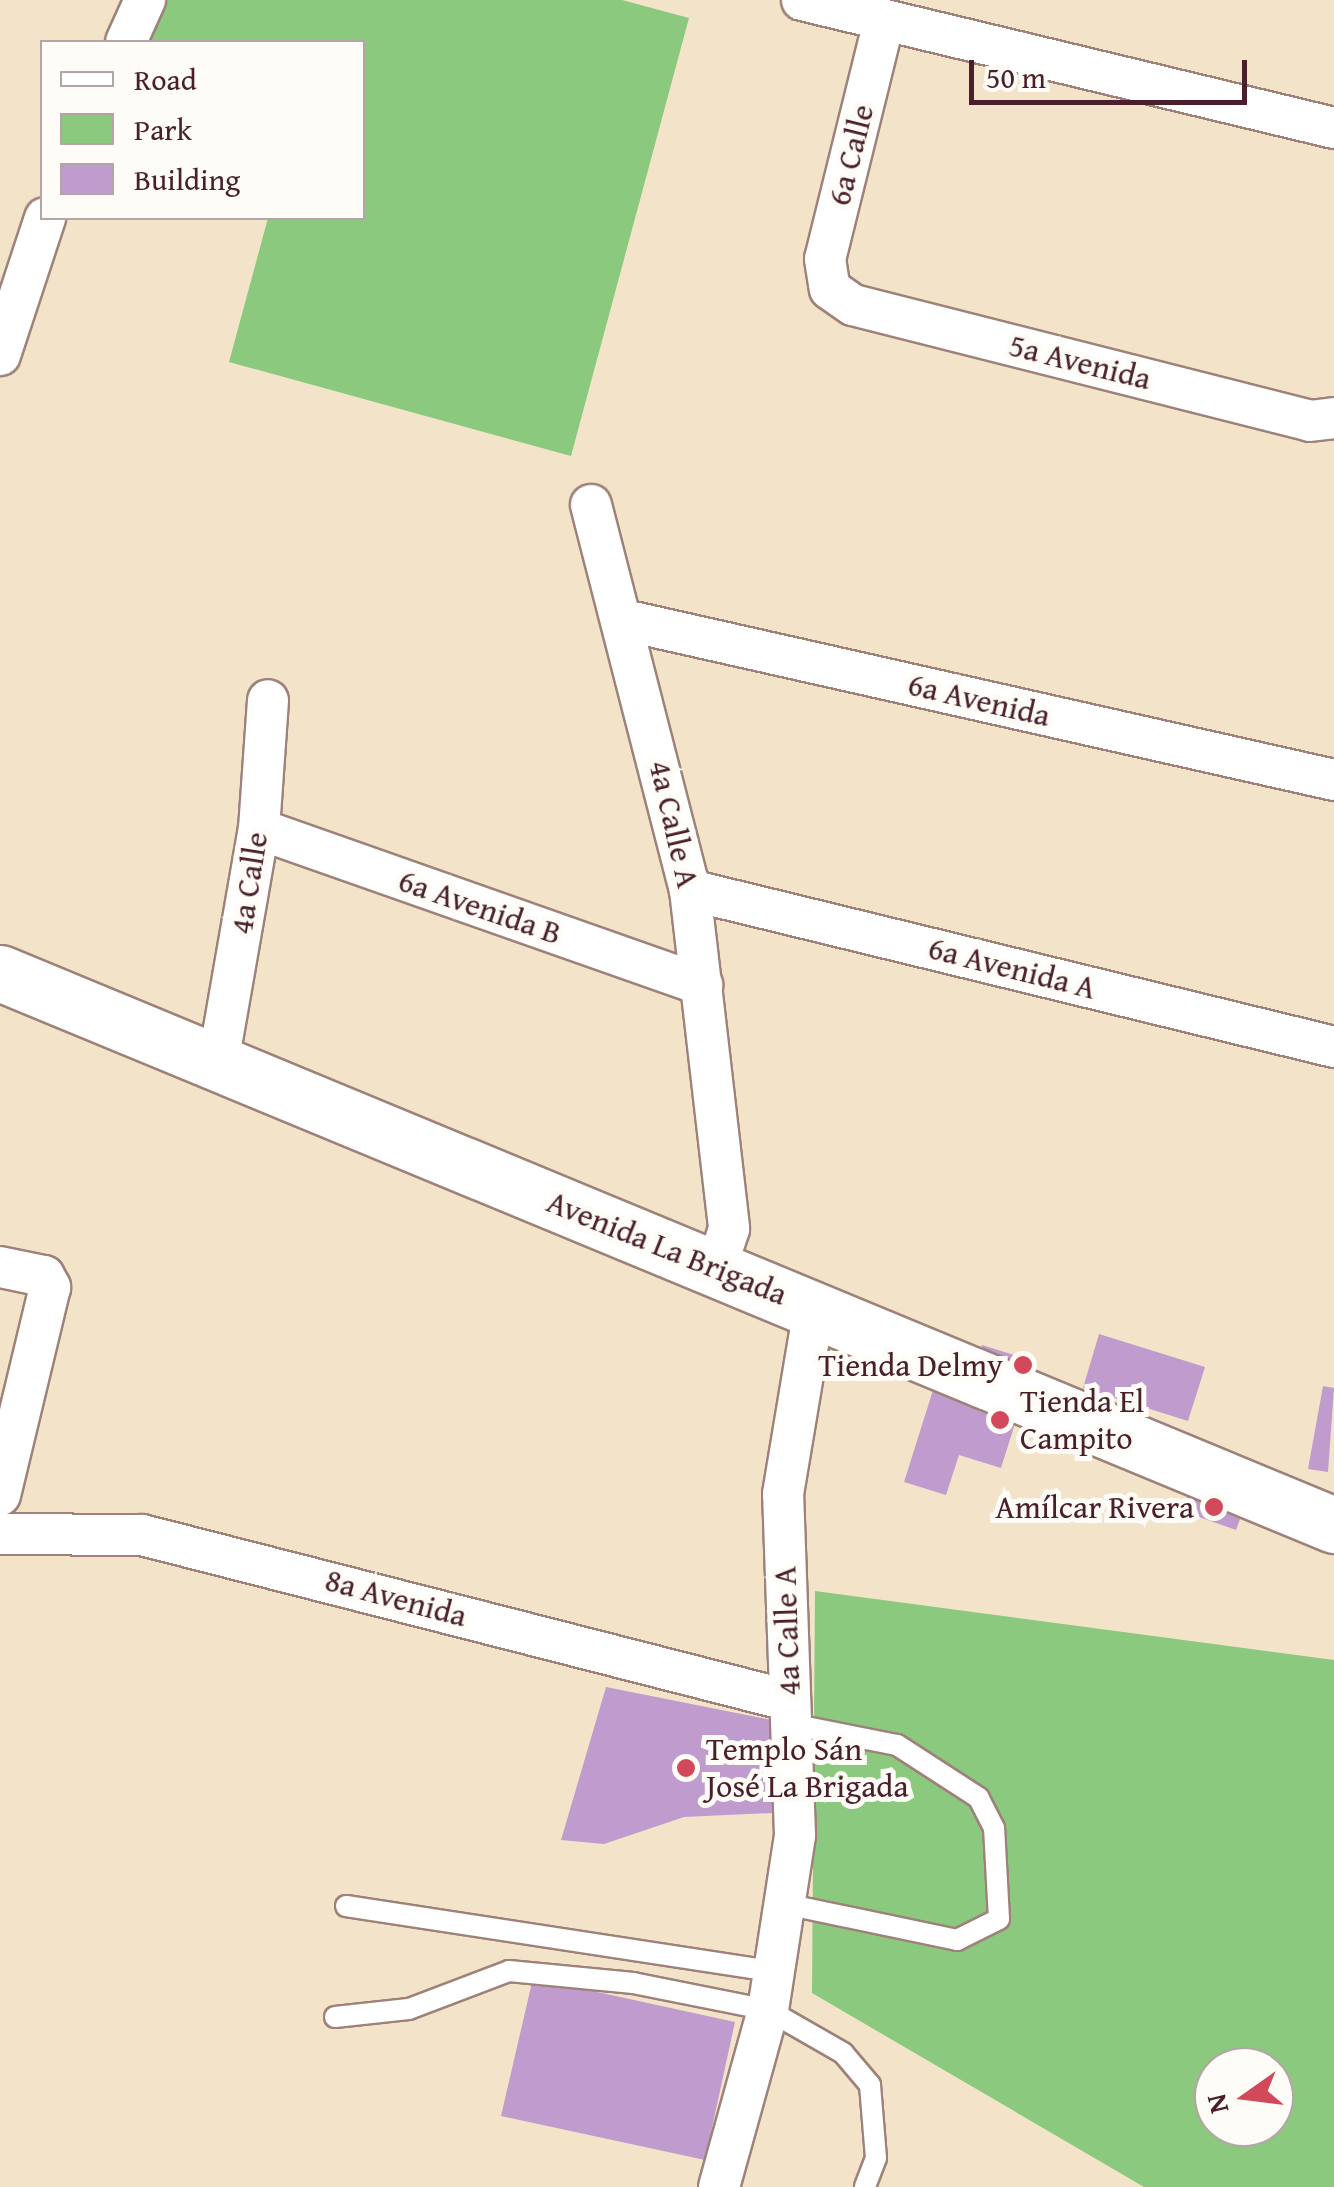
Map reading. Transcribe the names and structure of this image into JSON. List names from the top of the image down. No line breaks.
{"streets":{"main road":["Avenida La Brigada"],"street":["6a Calle","5a Avenida","6a Avenida","4a Calle A","4a Calle","6a Avenida B","6a Avenida A","8a Avenida"]},"crossings":[["6a Calle","5a Avenida"],["6a Avenida","4a Calle A"],["4a Calle A","6a Avenida B"],["4a Calle A","6a Avenida A"],["4a Calle A","Avenida La Brigada"],["4a Calle A","8a Avenida"],["4a Calle","6a Avenida B"],["4a Calle","Avenida La Brigada"]],"places":["Tienda Delmy","Tienda El Campito","Amílcar Rivera","Templo Sán José La Brigada"],"legend":["Road","Park","Building"],"scale_bar":"50 m","north":"left"}
